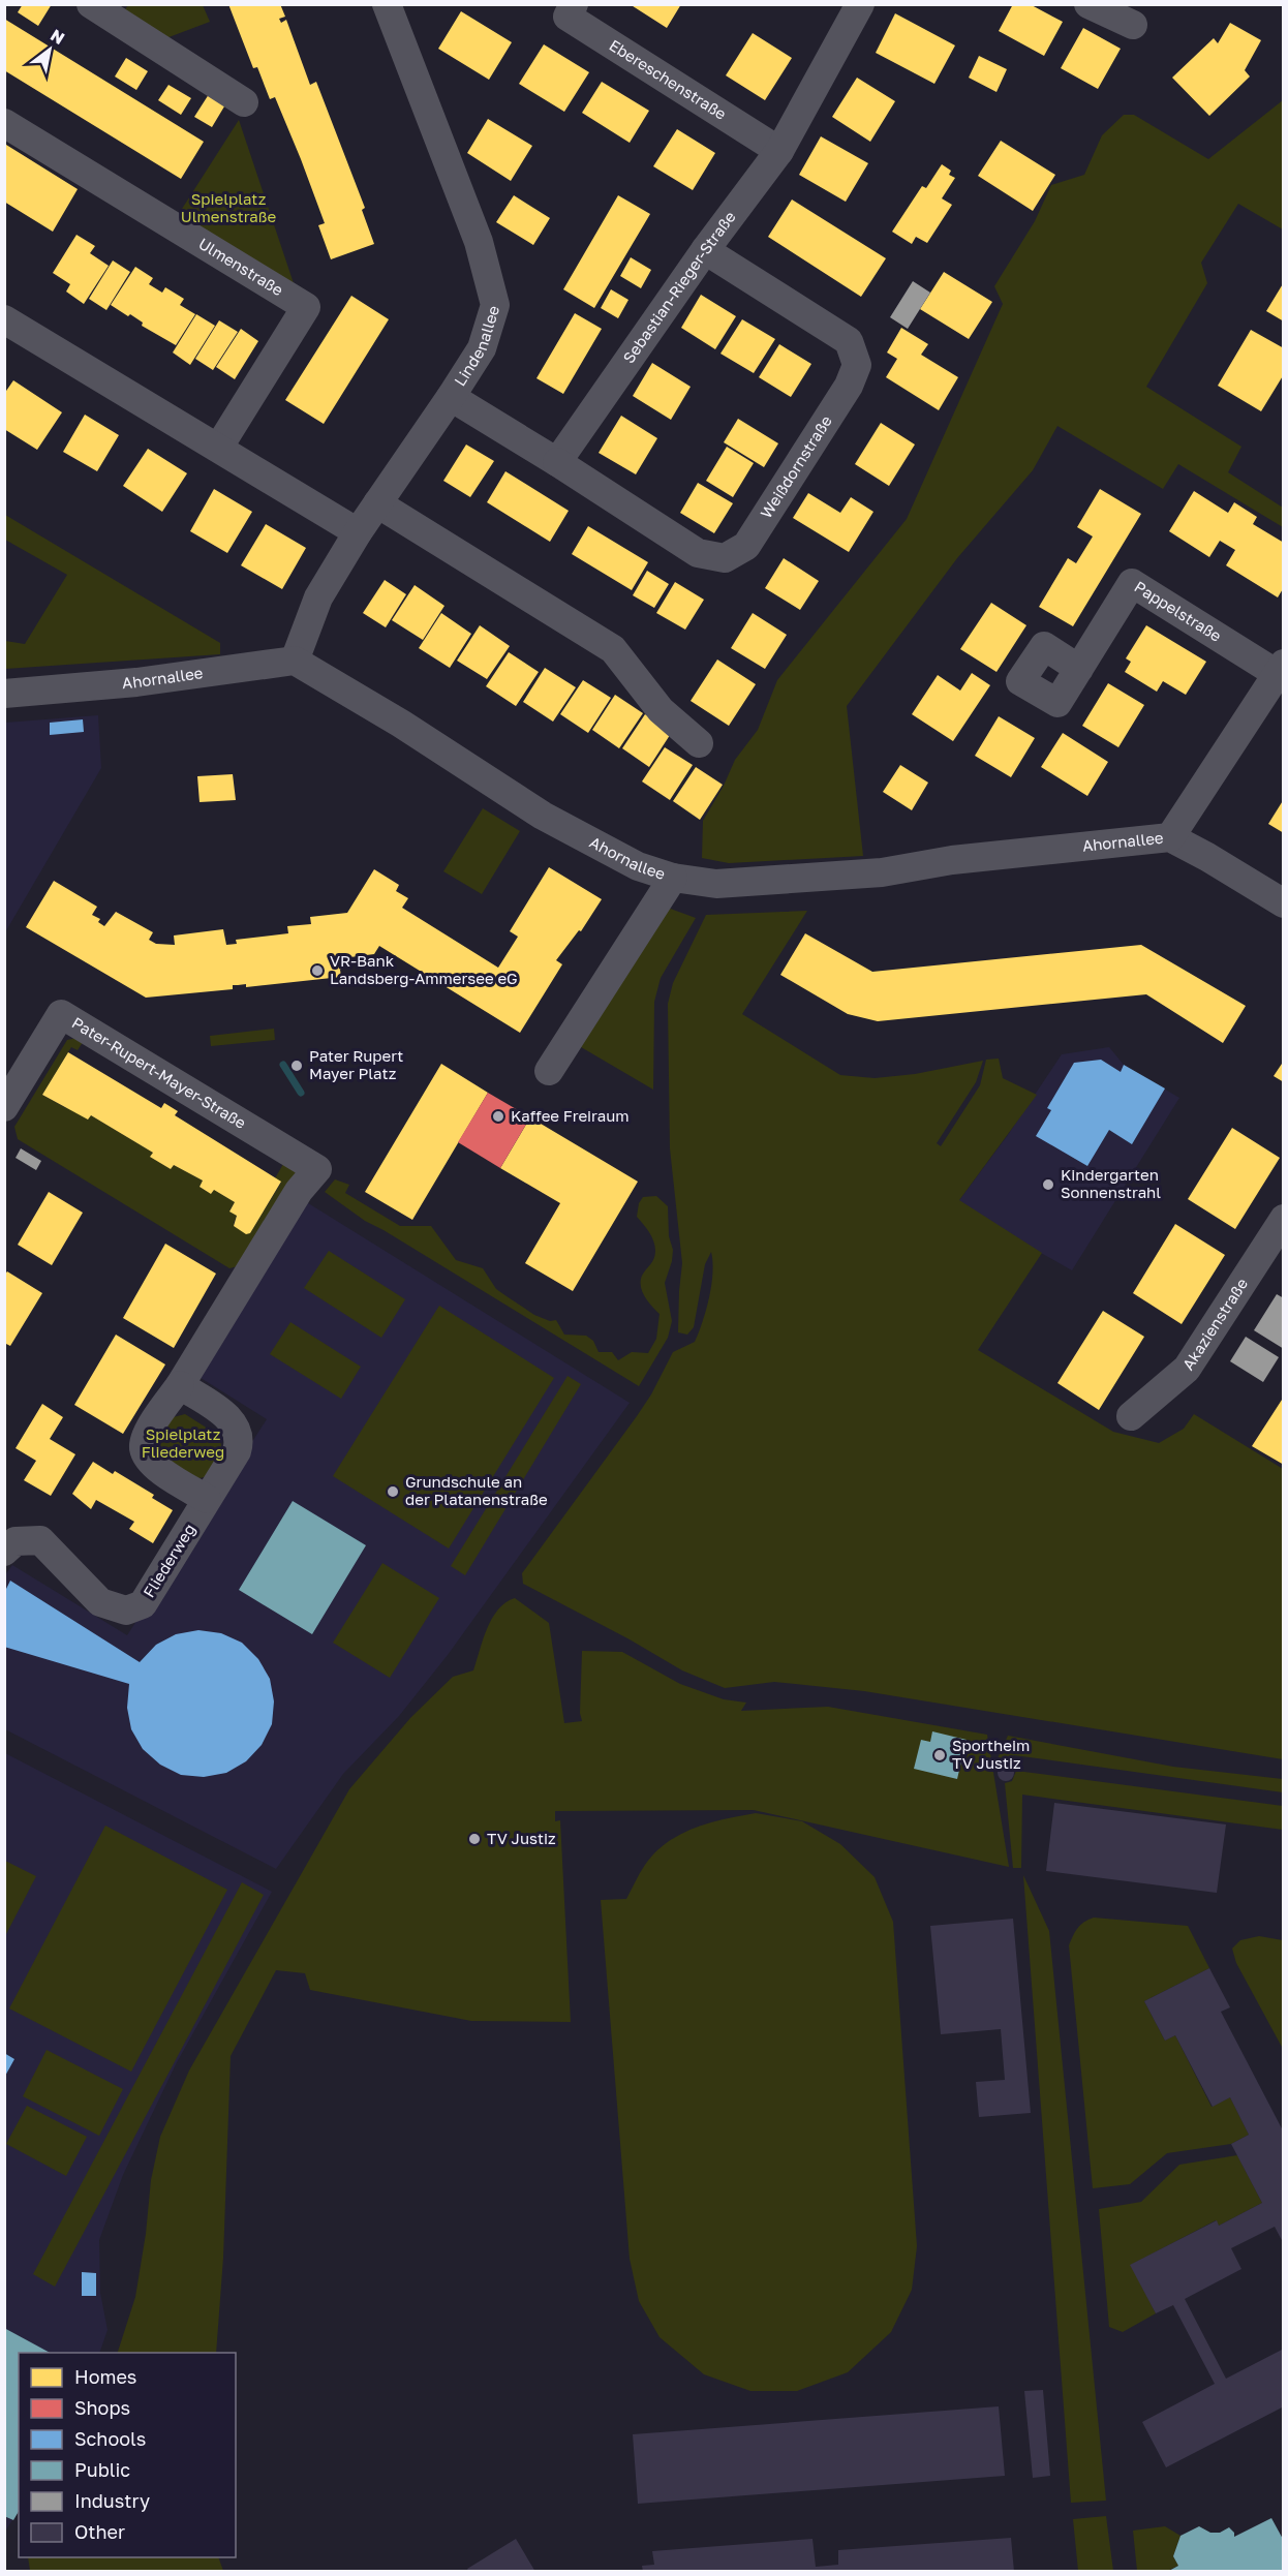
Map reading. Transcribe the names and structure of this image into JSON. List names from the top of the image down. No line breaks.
{"streets":{"street":["Ebereschenstraße","Ulmenstraße","Sebastian-Rieger-Straße","Lindenallee","Weißdornstraße","Pappelstraße","Ahornallee","Pater-Rupert-Mayer-Straße","Akazienstraße","Fliederweg"]},"crossings":[["Ebereschenstraße","Sebastian-Rieger-Straße"],["Sebastian-Rieger-Straße","Weißdornstraße"],["Lindenallee","Ahornallee"],["Pappelstraße","Ahornallee"],["Pater-Rupert-Mayer-Straße","Fliederweg"]],"parks":["Spielplatz Ulmenstraße","Spielplatz Fliederweg"],"places":["VR-Bank Landsberg-Ammersee eG","Pater Rupert Mayer Platz","Kaffee Freiraum","Kindergarten Sonnenstrahl","Grundschule an der Platanenstraße","Sportheim TV Justiz","TV Justiz"],"legend":["Homes","Shops","Schools","Public","Industry","Other"],"north":"top right"}
